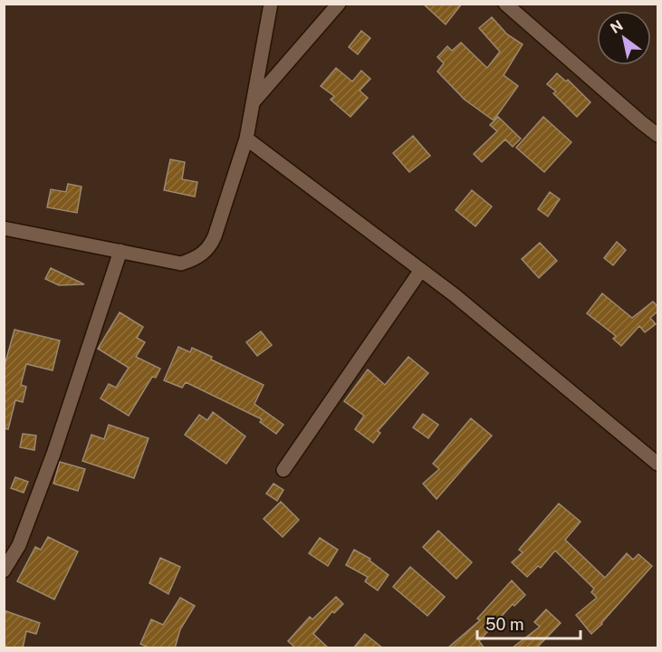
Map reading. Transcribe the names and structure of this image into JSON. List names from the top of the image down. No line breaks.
{"scale_bar":"50 m","north":"top left"}
